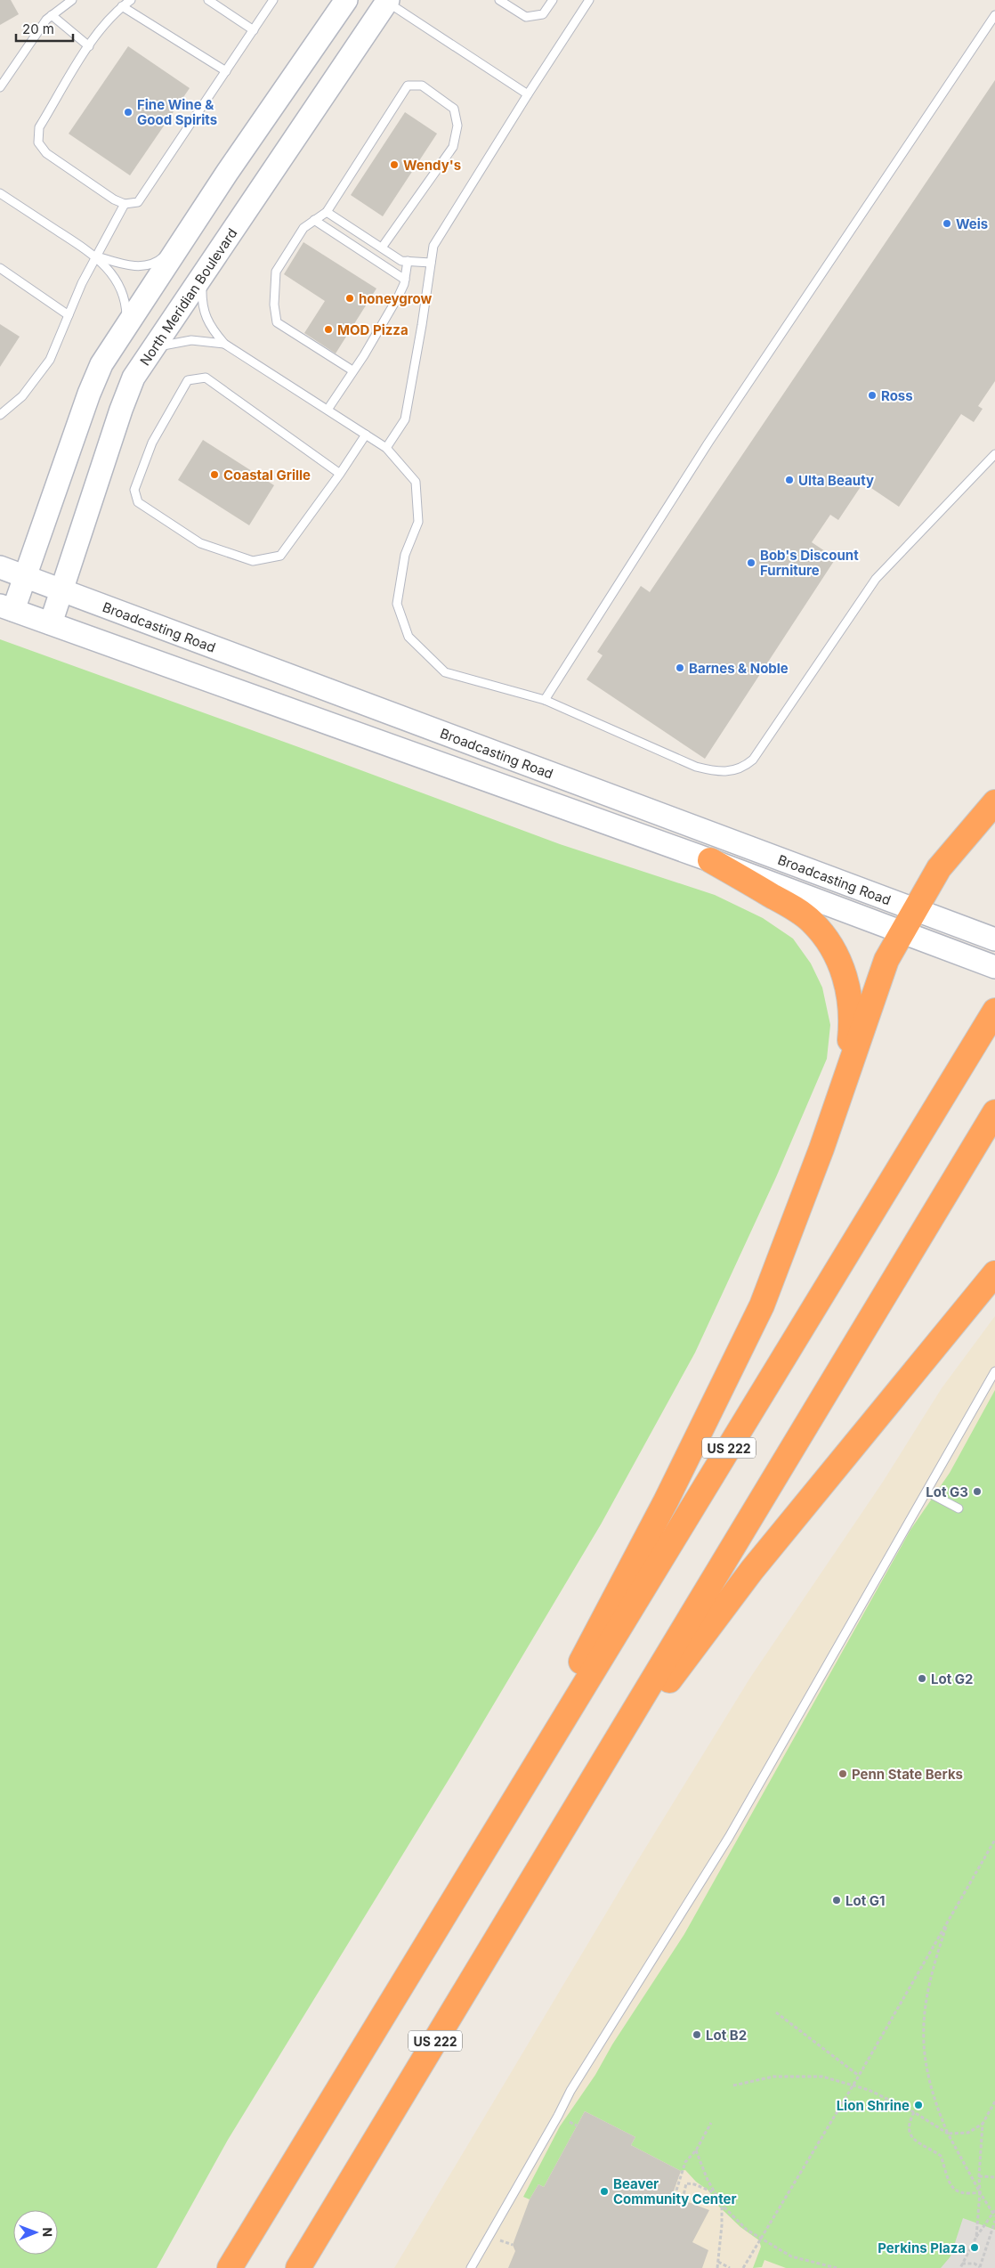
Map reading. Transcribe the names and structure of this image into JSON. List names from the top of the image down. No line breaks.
{"streets":{"highway":["US 222"],"main road":["North Meridian Boulevard","Broadcasting Road"]},"crossings":[["North Meridian Boulevard","Broadcasting Road"]],"places":["Fine Wine & Good Spirits","Wendy's","Weis","honeygrow","MOD Pizza","Ross","Coastal Grille","Ulta Beauty","Bob's Discount Furniture","Barnes & Noble","Lot G3","Lot G2","Penn State Berks","Lot G1","Lot B2","Lion Shrine","Beaver Community Center","Perkins Plaza"],"scale_bar":"20 m","north":"right"}
